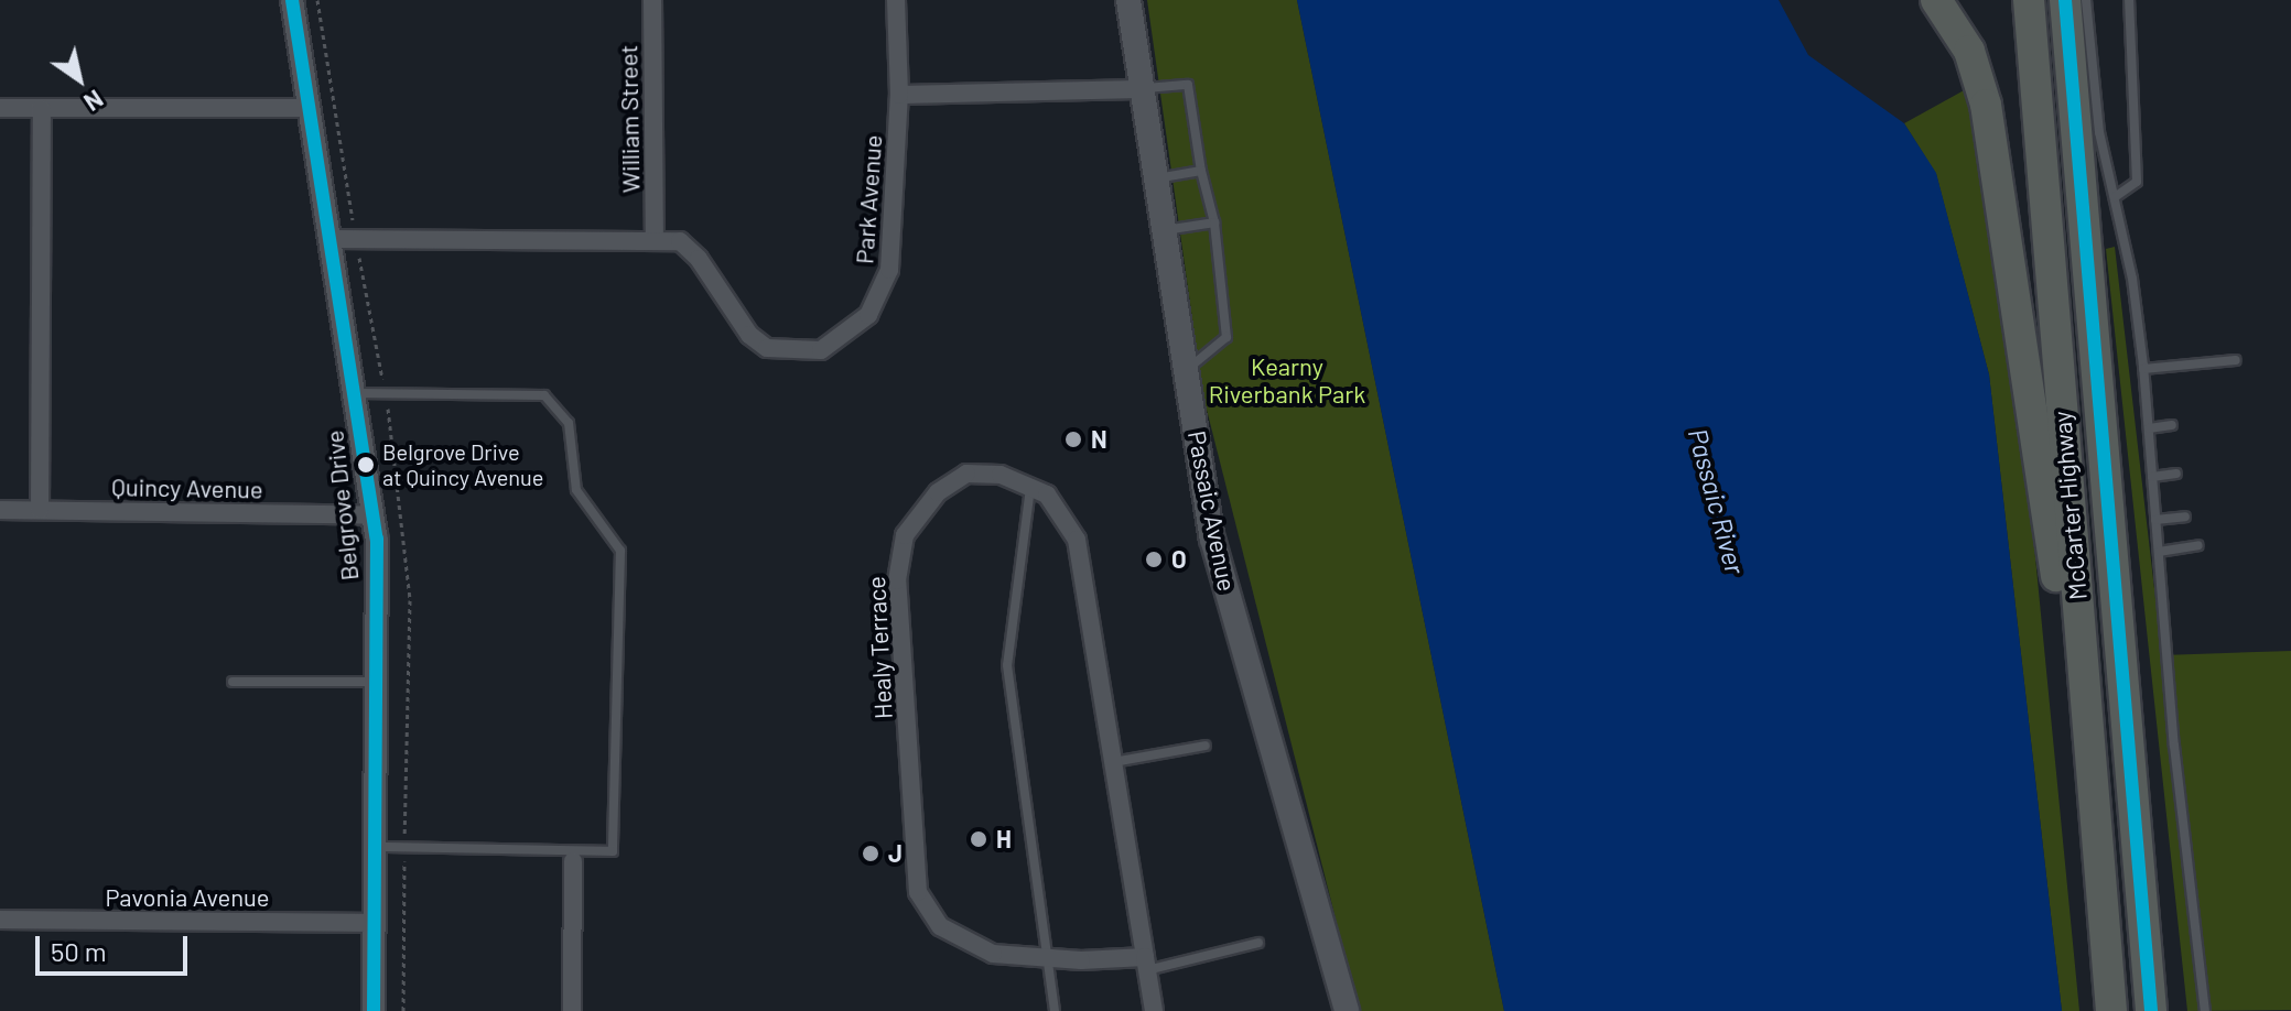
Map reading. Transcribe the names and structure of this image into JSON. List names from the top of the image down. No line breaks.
{"streets":{"highway":["McCarter Highway"],"main road":["Passaic Avenue"],"street":["William Street","Park Avenue","Quincy Avenue","Belgrove Drive","Healy Terrace","Pavonia Avenue"]},"crossings":[["William Street","Park Avenue"],["Park Avenue","Belgrove Drive"],["Quincy Avenue","Belgrove Drive"],["Belgrove Drive","Pavonia Avenue"]],"water":["Passaic River"],"parks":["Kearny Riverbank Park"],"places":["N","Belgrove Drive at Quincy Avenue","O","H","J"],"scale_bar":"50 m","north":"bottom right"}
